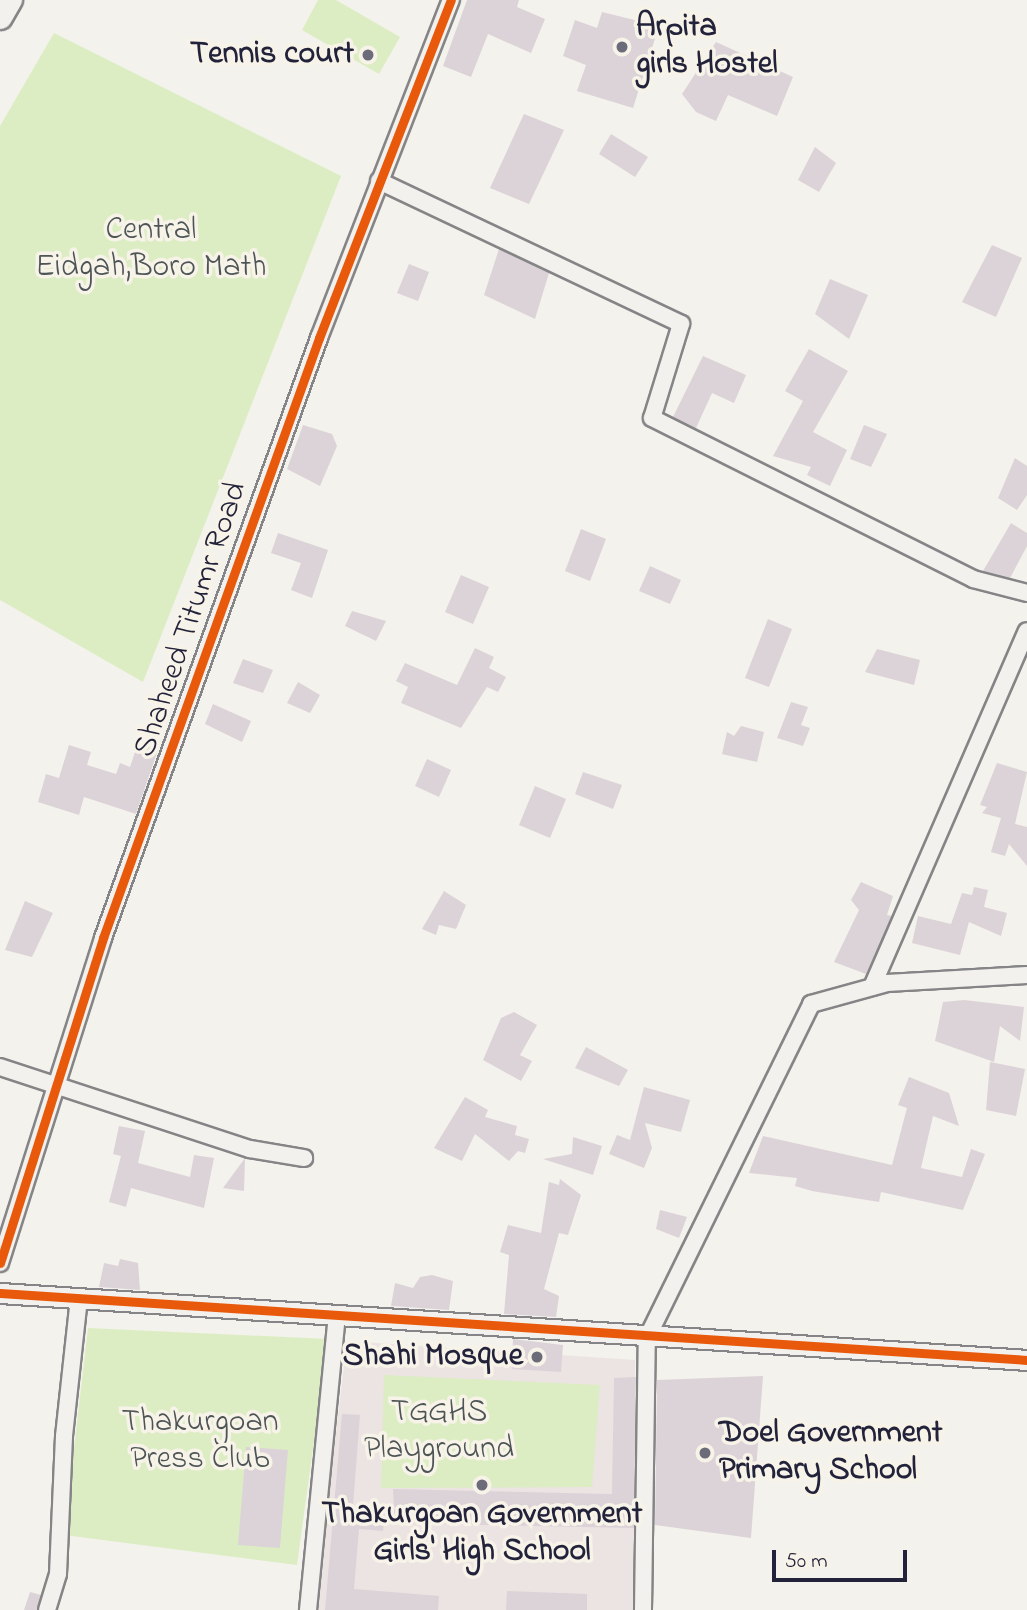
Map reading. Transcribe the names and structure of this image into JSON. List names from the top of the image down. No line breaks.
{"streets":{"street":["Shaheed Titumr Road"]},"parks":["Central Eidgah,Boro Math","TGGHS Playground","Thakurgoan Press Club"],"places":["Arpita girls Hostel","Tennis court","Shahi Mosque","Doel Government Primary School","Thakurgoan Government Girls' High School"],"scale_bar":"50 m"}
